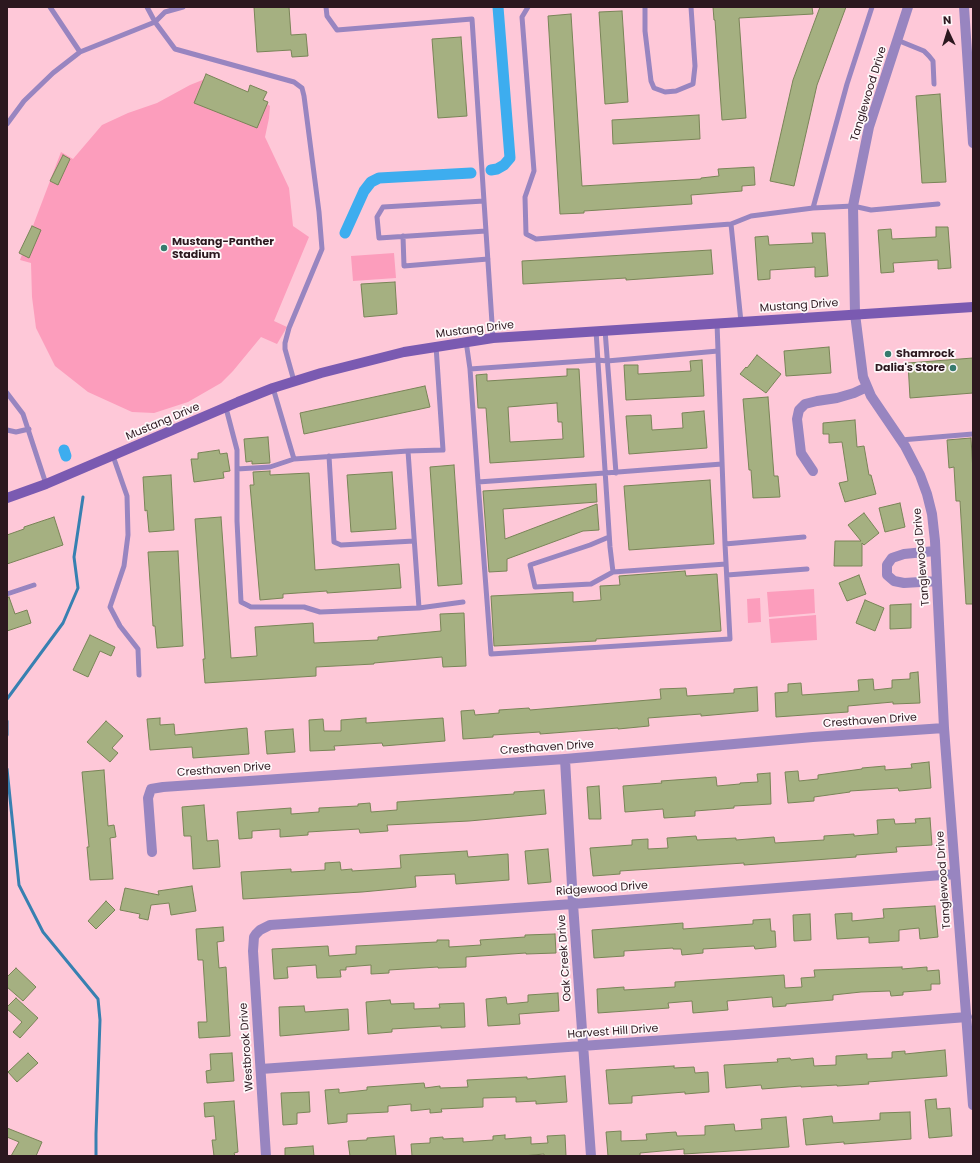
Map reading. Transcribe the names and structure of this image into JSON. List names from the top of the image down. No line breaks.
{"streets":{"main road":["Mustang Drive"],"street":["Tanglewood Drive","Cresthaven Drive","Ridgewood Drive","Oak Creek Drive","Harvest Hill Drive","Westbrook Drive"]},"crossings":[["Tanglewood Drive","Mustang Drive"],["Tanglewood Drive","Cresthaven Drive"],["Tanglewood Drive","Ridgewood Drive"],["Tanglewood Drive","Harvest Hill Drive"],["Cresthaven Drive","Oak Creek Drive"],["Ridgewood Drive","Oak Creek Drive"],["Ridgewood Drive","Westbrook Drive"],["Oak Creek Drive","Harvest Hill Drive"],["Harvest Hill Drive","Westbrook Drive"]],"places":["Mustang-Panther Stadium","Shamrock","Dalia's Store"],"north":"top"}
